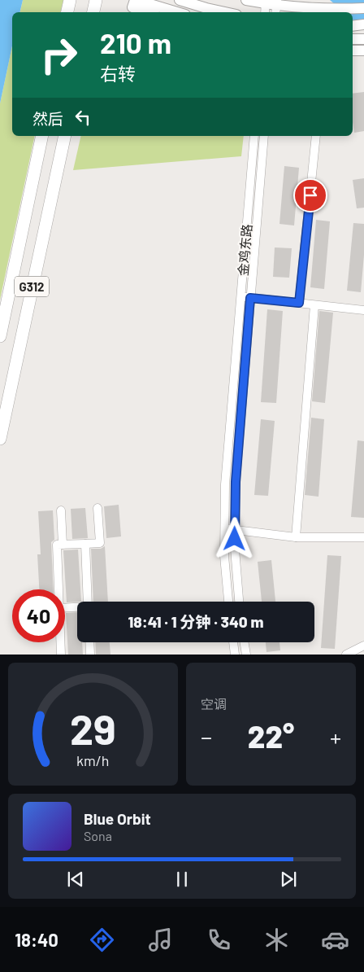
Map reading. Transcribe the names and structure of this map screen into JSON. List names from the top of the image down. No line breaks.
{"streets":{"highway":["G312"],"street":["金鸡东路"]},"page":{"turn":["210 m","右转"],"then":"然后","limit":"40","trip":"18:41 · 1 分钟 · 340 m","tile":"空调","heat":["−","22°","+"],"song":["Blue Orbit","Sona"],"tabs":"18:40","gauge":["29","km/h"]}}
